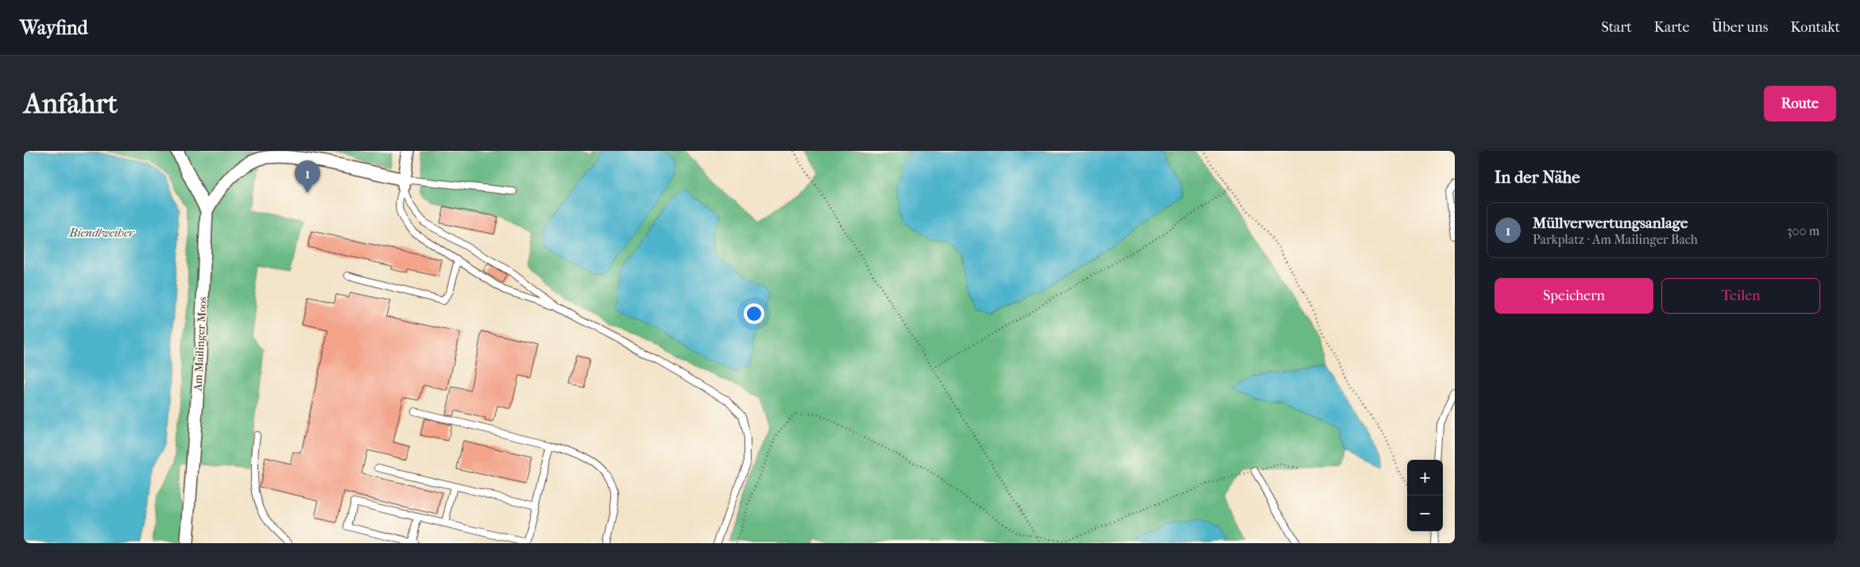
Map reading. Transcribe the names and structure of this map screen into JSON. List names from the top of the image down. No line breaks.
{"streets":{"street":["Am Mailinger Moos"]},"water":["Biendlweiher"],"page":{"header":"Wayfind","nav":["Start","Karte","Über uns","Kontakt"],"buttons":["Route",["Speichern","Teilen"]],"title":"Anfahrt","heading":"In der Nähe","pins":"1","list":[{"mark":"1","name":"Müllverwertungsanlage","note":"Parkplatz · Am Mailinger Bach","value":"300 m"}],"map_buttons":["+","−"]}}
